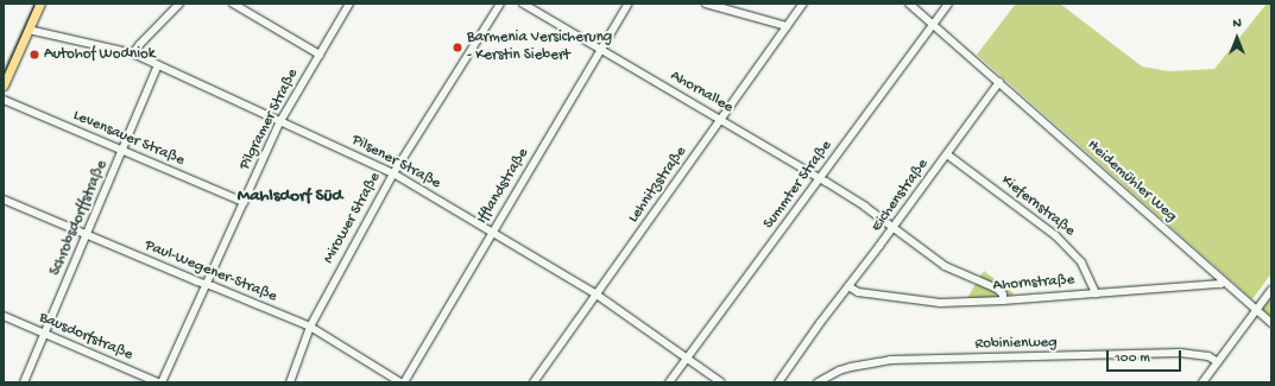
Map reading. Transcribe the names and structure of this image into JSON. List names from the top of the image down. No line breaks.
{"streets":{"street":["Ahornallee","Pilgramer Straße","Levensauer Straße","Pilsener Straße","Heidemühler Weg","Lehnitzstraße","Summter Straße","Ifflandstraße","Eichenstraße","Kiefernstraße","Schrobsdorffstraße","Mirower Straße","Paul-Wegener-Straße","Ahornstraße","Bausdorfstraße","Robinienweg"]},"crossings":[["Ahornallee","Lehnitzstraße"],["Ahornallee","Summter Straße"],["Ahornallee","Ifflandstraße"],["Ahornallee","Eichenstraße"],["Ahornallee","Ahornstraße"],["Pilgramer Straße","Levensauer Straße"],["Pilgramer Straße","Pilsener Straße"],["Pilgramer Straße","Paul-Wegener-Straße"],["Pilgramer Straße","Bausdorfstraße"],["Levensauer Straße","Schrobsdorffstraße"],["Pilsener Straße","Lehnitzstraße"],["Pilsener Straße","Summter Straße"],["Pilsener Straße","Ifflandstraße"],["Pilsener Straße","Schrobsdorffstraße"],["Pilsener Straße","Mirower Straße"],["Heidemühler Weg","Summter Straße"],["Heidemühler Weg","Eichenstraße"],["Heidemühler Weg","Ahornstraße"],["Ifflandstraße","Paul-Wegener-Straße"],["Eichenstraße","Kiefernstraße"],["Eichenstraße","Ahornstraße"],["Kiefernstraße","Ahornstraße"],["Schrobsdorffstraße","Paul-Wegener-Straße"],["Schrobsdorffstraße","Bausdorfstraße"],["Mirower Straße","Paul-Wegener-Straße"]],"districts":["Mahlsdorf Süd"],"places":["Barmenia Versicherung - Kerstin Siebert","Autohof Wodniok"],"scale_bar":"100 m","north":"top"}
